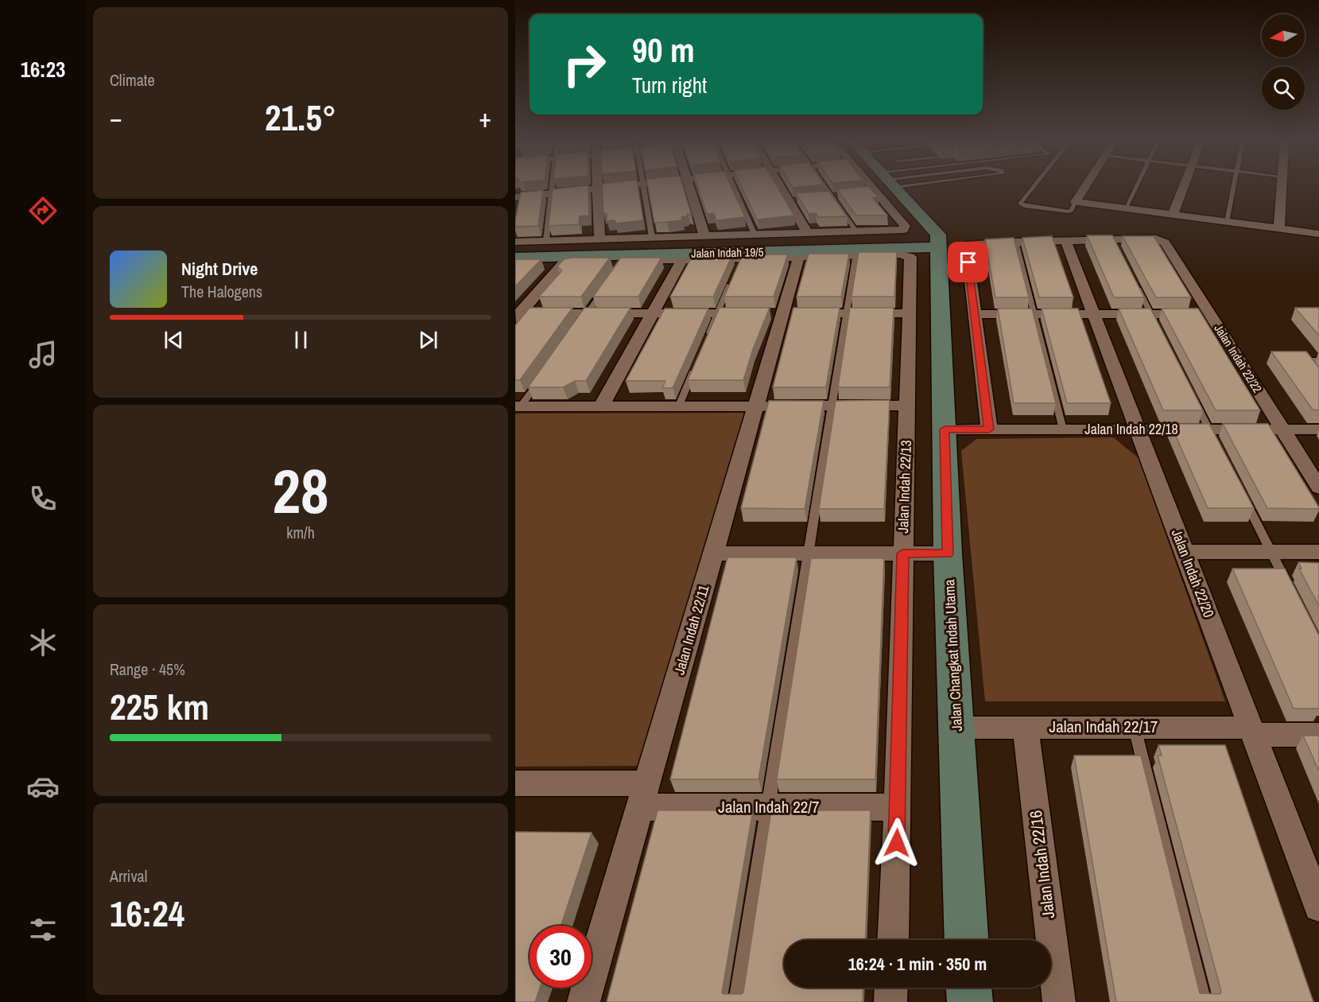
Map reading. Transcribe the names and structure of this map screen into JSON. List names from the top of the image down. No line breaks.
{"streets":{"street":["Jalan Indah 19/5","Jalan Indah 22/22","Jalan Indah 22/18","Jalan Indah 22/13","Jalan Indah 22/20","Jalan Indah 22/11","Jalan Changkat Indah Utama","Jalan Indah 22/17","Jalan Indah 22/7","Jalan Indah 22/16"]},"crossings":[["Jalan Indah 19/5","Jalan Changkat Indah Utama"],["Jalan Indah 22/22","Jalan Indah 22/18"],["Jalan Indah 22/22","Jalan Indah 22/20"],["Jalan Indah 22/18","Jalan Indah 22/20"],["Jalan Indah 22/18","Jalan Changkat Indah Utama"],["Jalan Indah 22/13","Jalan Indah 22/7"],["Jalan Indah 22/20","Jalan Indah 22/17"],["Jalan Indah 22/11","Jalan Indah 22/7"],["Jalan Changkat Indah Utama","Jalan Indah 22/17"],["Jalan Indah 22/17","Jalan Indah 22/16"]],"north":"left","page":{"tabs":"16:23","tile":["Climate",["28","km/h"],["Range · 45%","225 km"],["Arrival","16:24"]],"turn":["90 m","Turn right"],"heat":["−","21.5°","+"],"song":["Night Drive","The Halogens"],"limit":"30","trip":"16:24 · 1 min · 350 m"}}
